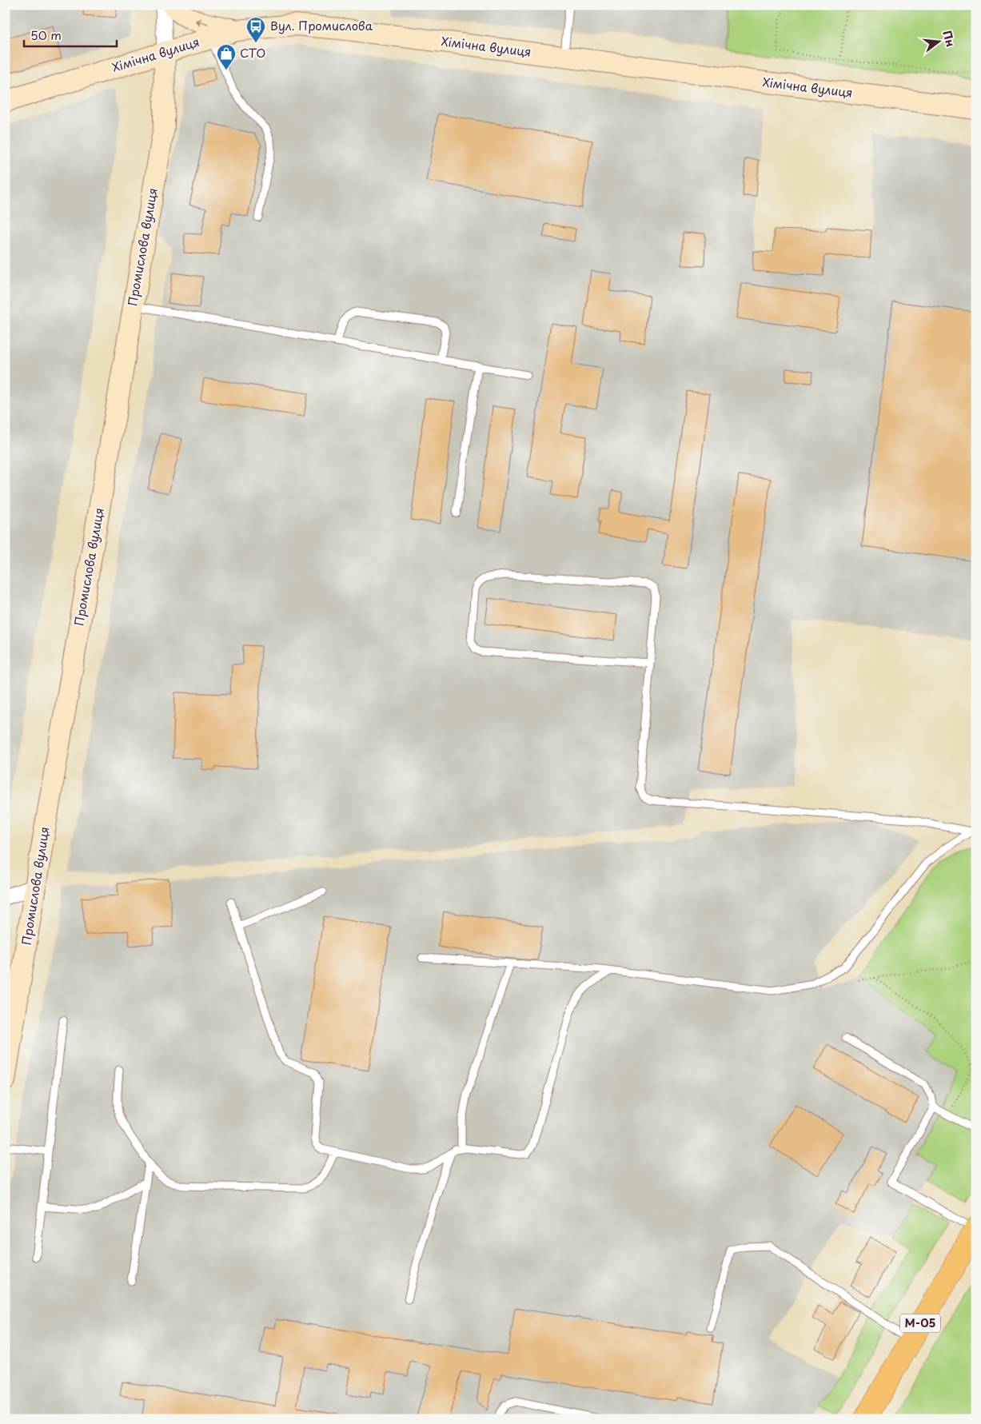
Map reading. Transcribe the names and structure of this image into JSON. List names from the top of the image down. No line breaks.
{"streets":{"main road":["Хімічна вулиця","Промислова вулиця","М-05"]},"crossings":[["Хімічна вулиця","Промислова вулиця"]],"places":{"bus stop":["Вул. Промислова"],"shop":["СТО"]},"scale_bar":"50 m","north":"right"}
